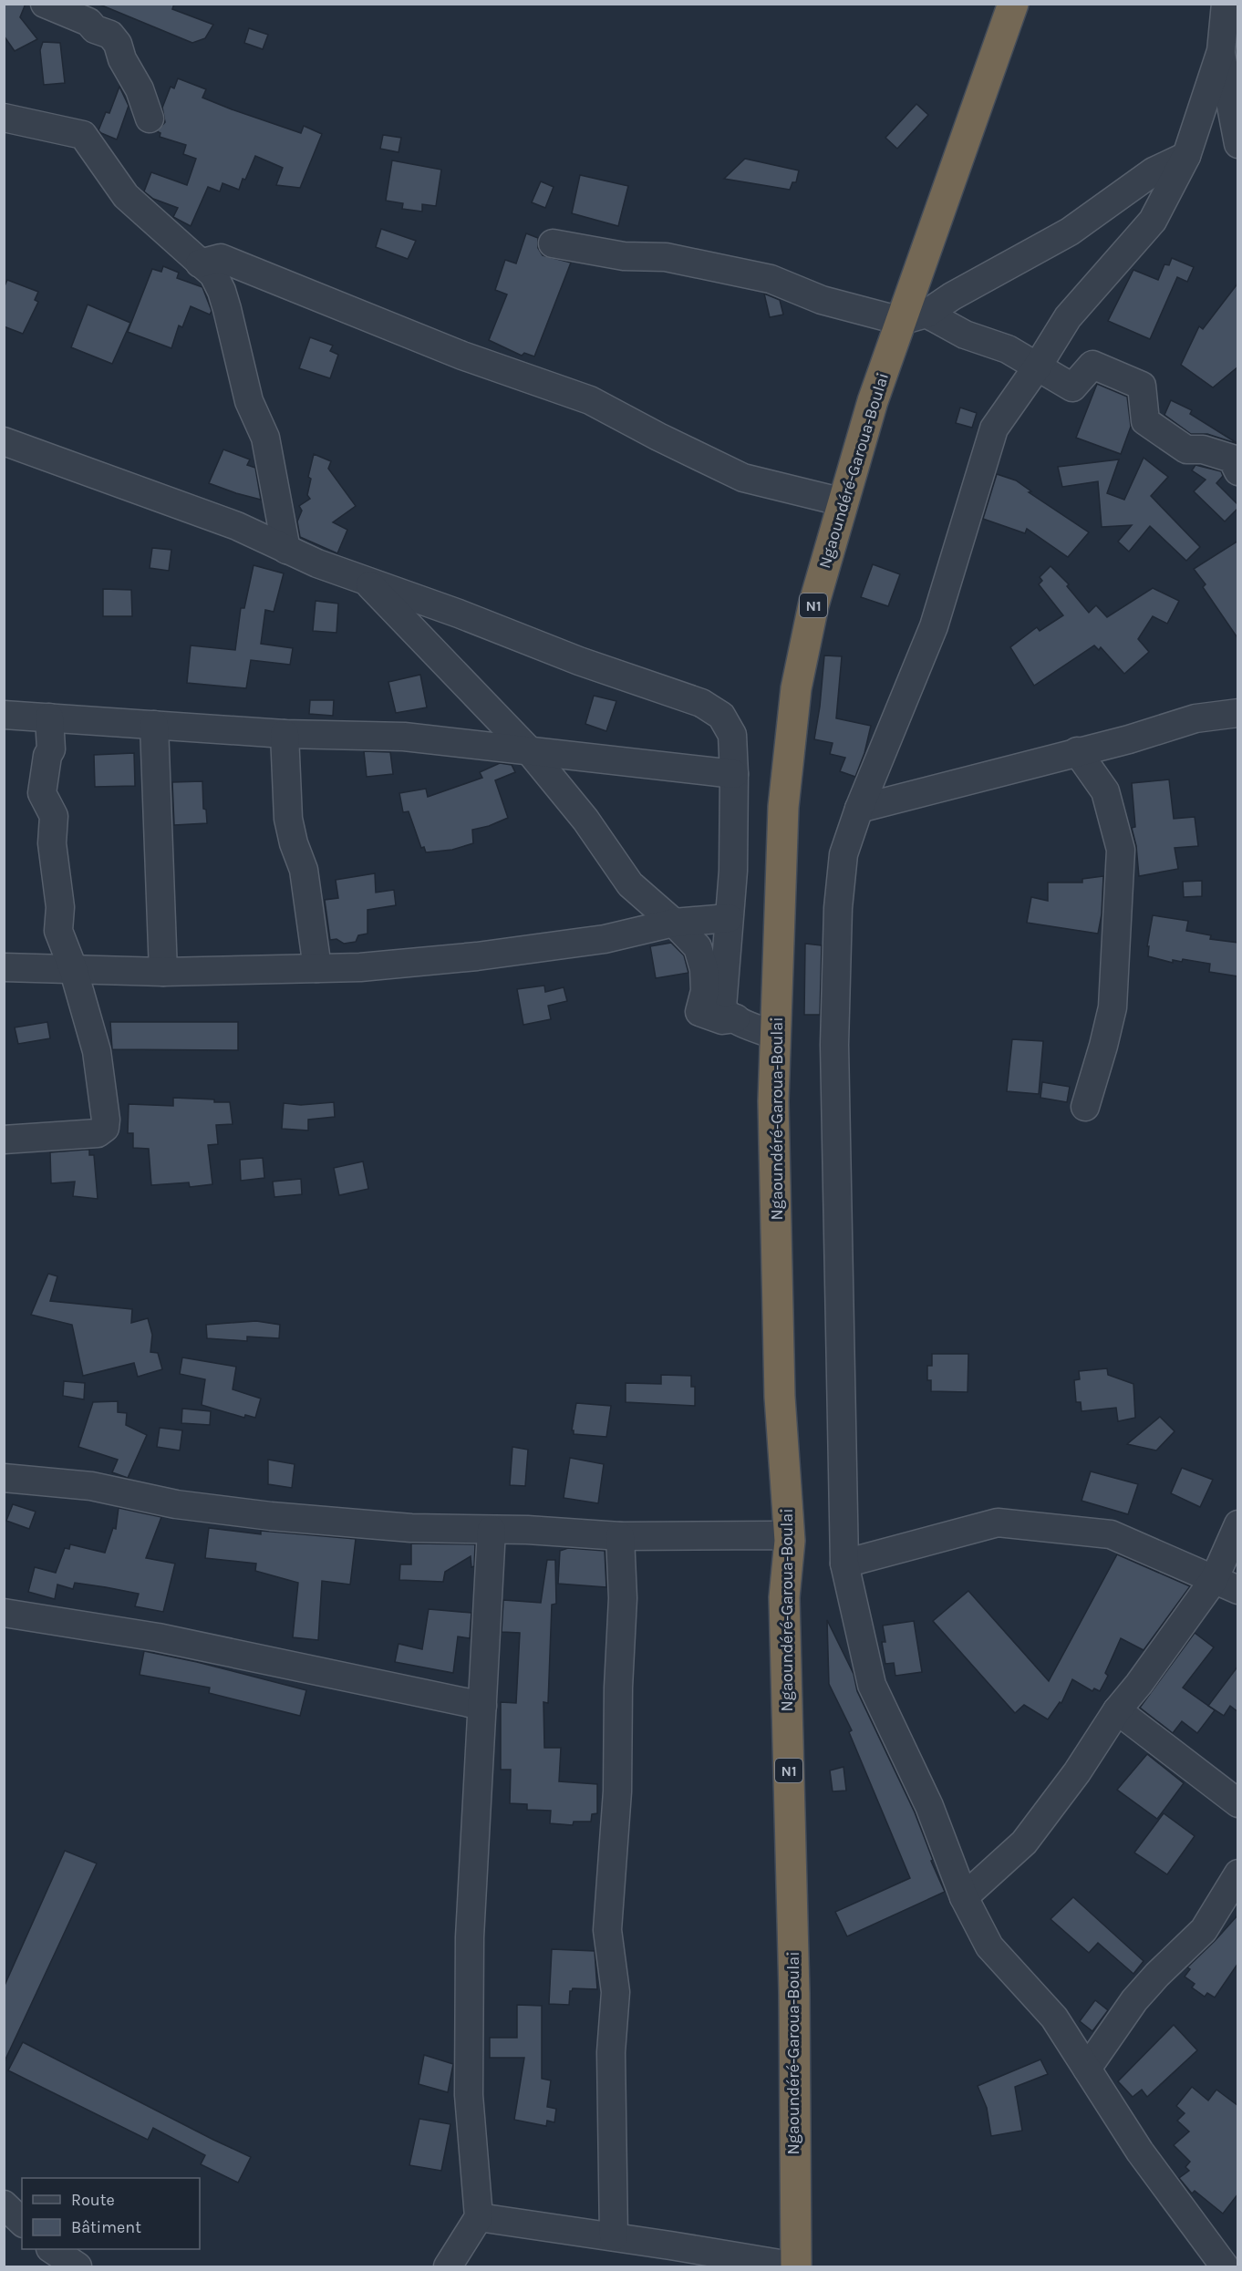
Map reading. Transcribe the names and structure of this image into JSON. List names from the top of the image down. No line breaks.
{"streets":{"highway":["Ngaoundéré-Garoua-Boulai","N1"]},"legend":["Route","Bâtiment"]}
